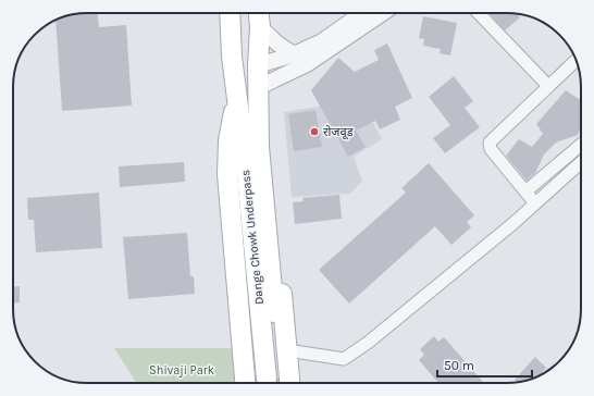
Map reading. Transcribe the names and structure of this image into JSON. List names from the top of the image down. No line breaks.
{"streets":{"main road":["Dange Chowk Underpass"]},"parks":["Shivaji Park"],"places":["रोजवूड"],"scale_bar":"50 m"}
